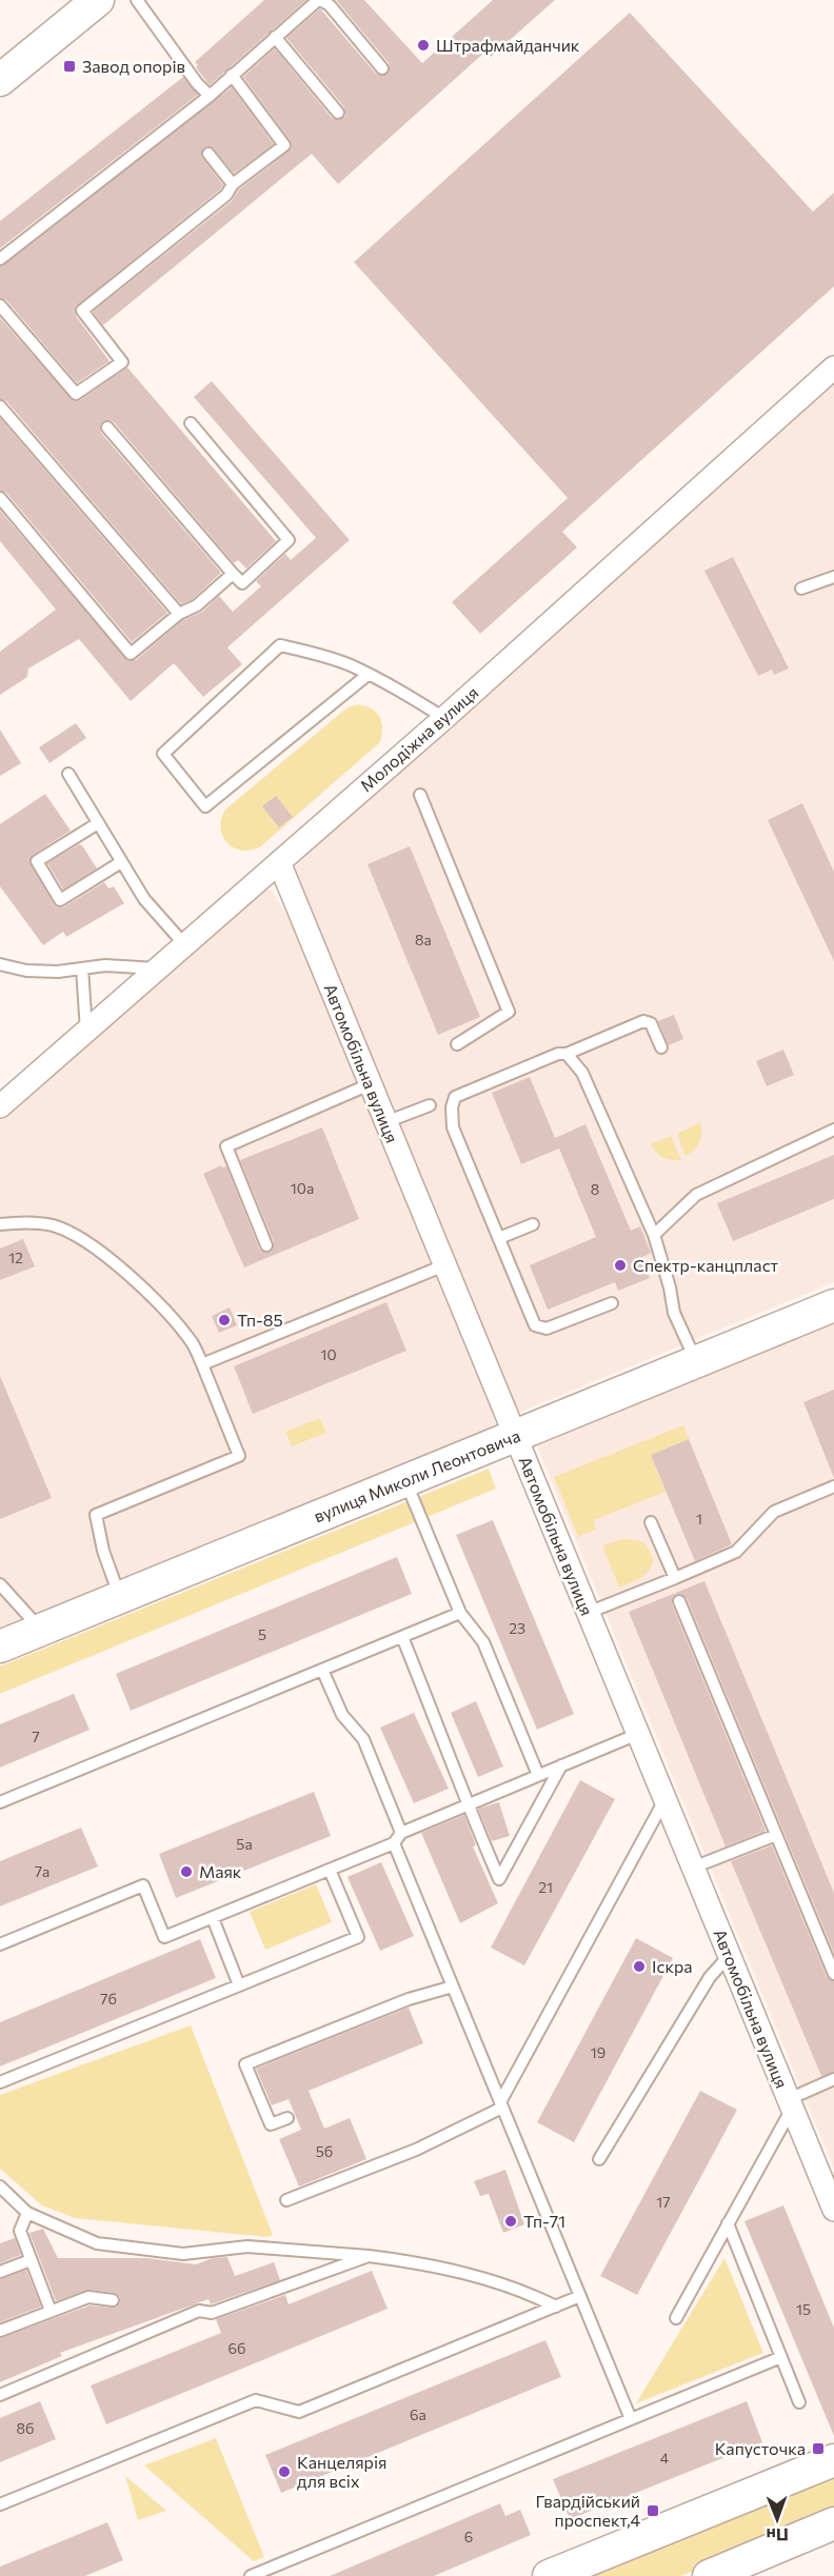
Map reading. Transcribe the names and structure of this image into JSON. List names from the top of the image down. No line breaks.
{"streets":{"street":["Молодіжна вулиця","Автомобільна вулиця","вулиця Миколи Леонтовича"]},"crossings":[["Молодіжна вулиця","Автомобільна вулиця"],["Автомобільна вулиця","вулиця Миколи Леонтовича"]],"places":{"other":["Штрафмайданчик","Спектр-канцпласт","Тп-85","Маяк","Іскра","Тп-71","Канцелярiя для всiх"],"transit":["Завод опорів","Капусточка","Гвардійський проспект,4"]},"house_numbers":["8а","10а","8","12","10","1","23","5","7","5а","7а","21","7б","19","5б","17","15","6б","6а","8б","4","6"],"north":"bottom"}
